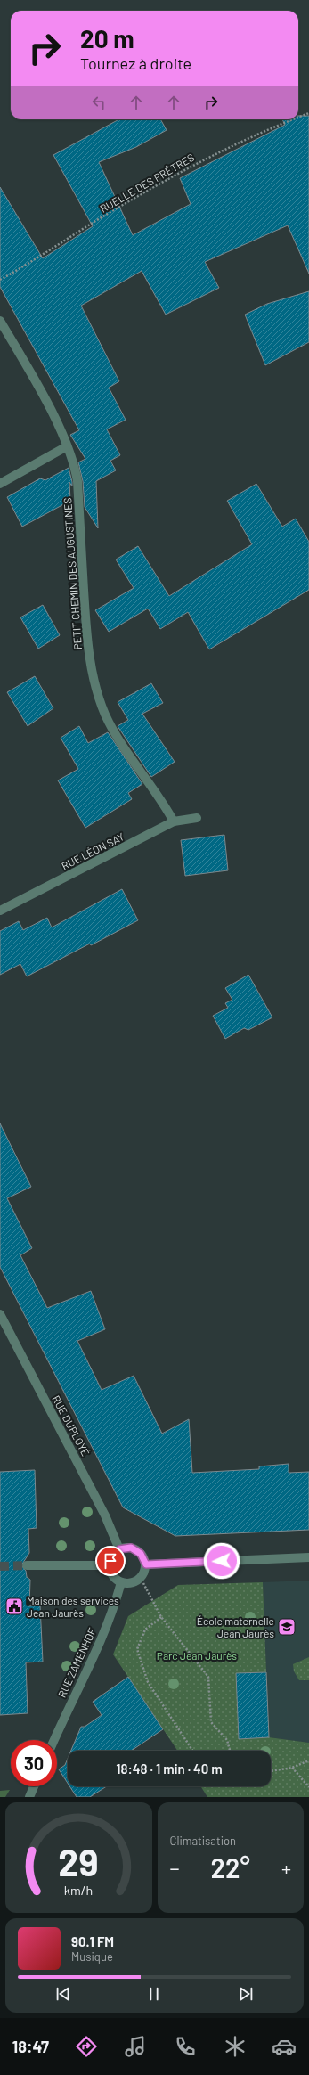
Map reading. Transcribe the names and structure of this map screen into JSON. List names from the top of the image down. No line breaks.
{"streets":{"street":["PETIT CHEMIN DES AUGUSTINES","RUE LÉON SAY","RUE DUPLOYÉ","RUE ZAMENHOF"],"path":["RUELLE DES PRÊTRES"]},"crossings":[["PETIT CHEMIN DES AUGUSTINES","RUE LÉON SAY"],["RUE DUPLOYÉ","RUE ZAMENHOF"]],"parks":["Parc Jean Jaurès"],"places":{"public building":["Maison des services Jean Jaurès"],"school or university":["École maternelle Jean Jaurès"]},"page":{"turn":["20 m","Tournez à droite"],"limit":"30","trip":"18:48 · 1 min · 40 m","tile":"Climatisation","heat":["−","22°","+"],"song":["90.1 FM","Musique"],"tabs":"18:47","gauge":["29","km/h"]}}
